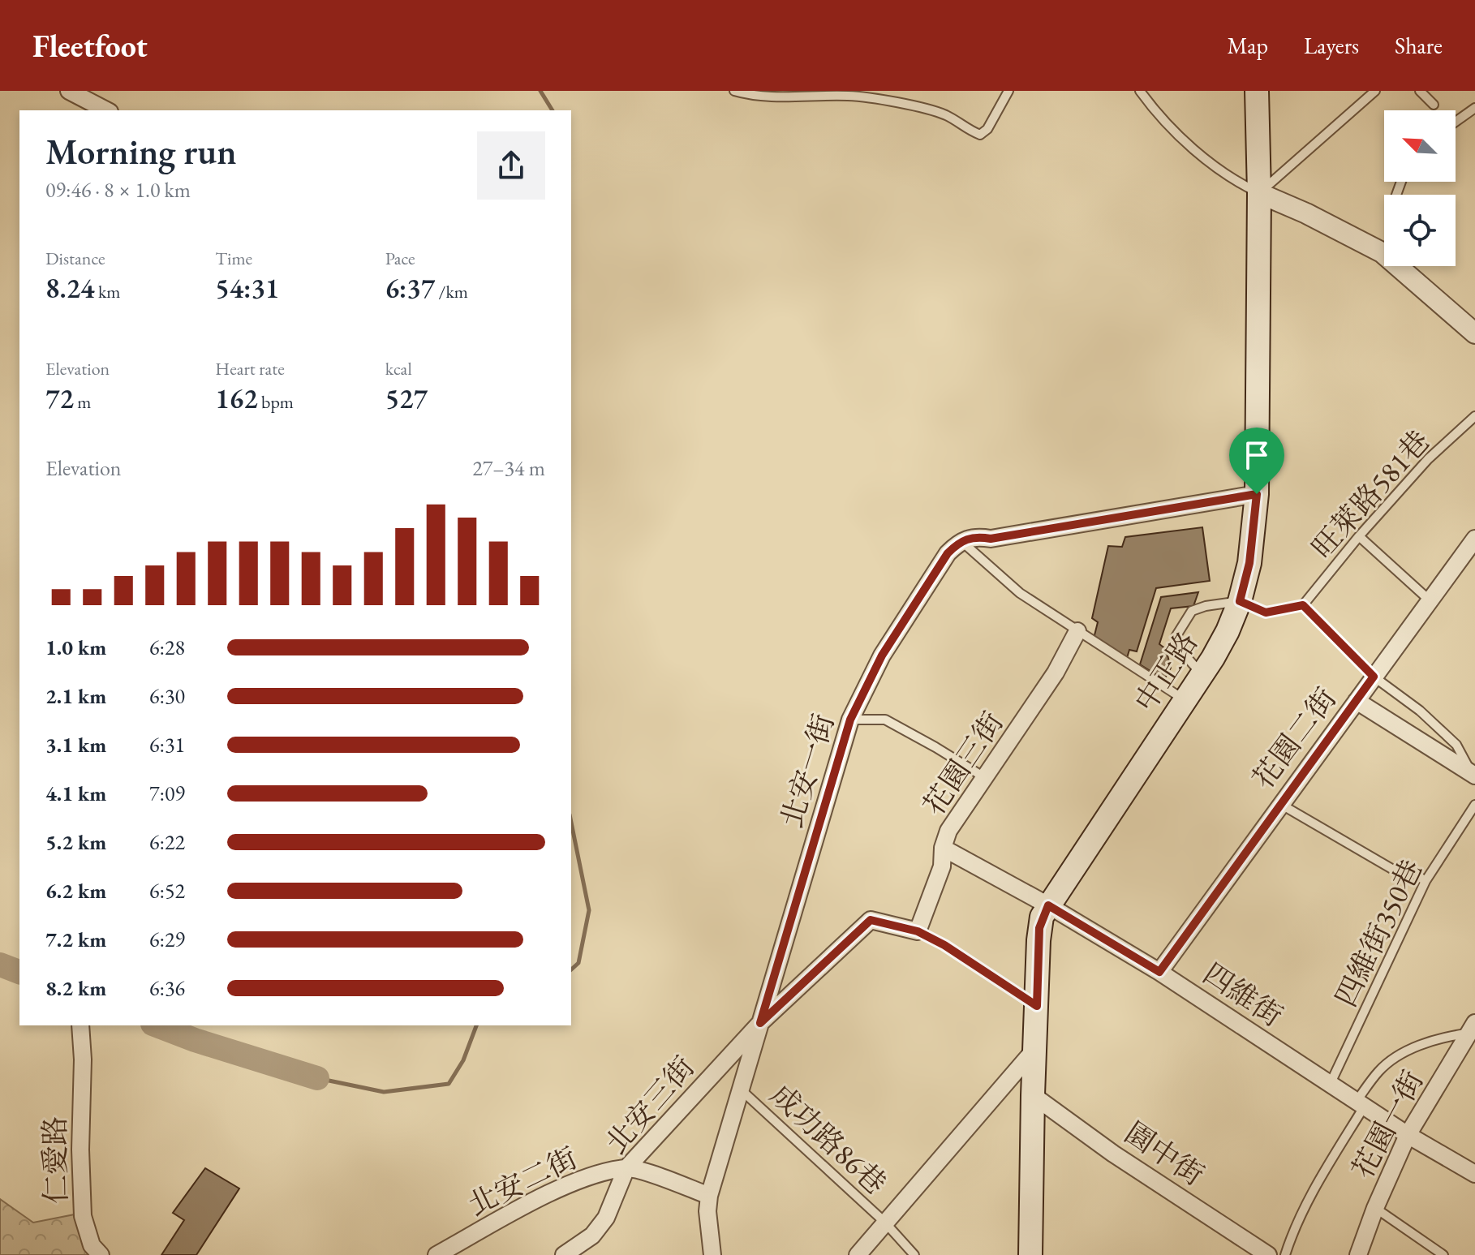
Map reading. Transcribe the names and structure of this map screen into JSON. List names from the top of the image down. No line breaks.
{"streets":{"main road":["中正路"],"street":["花園二街","花園三街","北安一街","四維街","北安三街","花園一街","園中街","仁愛路","北安二街"],"lane":["旺萊路581巷","四維街350巷","成功路86巷"]},"crossings":[["中正路","四維街"],["中正路","園中街"],["花園二街","四維街"],["花園三街","四維街"],["北安一街","北安三街"],["北安一街","成功路86巷"],["四維街350巷","四維街"],["四維街","花園一街"],["北安三街","北安二街"]],"north":"top left","page":{"header":"Fleetfoot","nav":["Map","Layers","Share"],"heading":["Morning run","09:46 · 8 × 1.0 km"],"stats":[["Distance","8.24 km"],["Time","54:31"],["Pace","6:37 /km"],["Elevation","72 m"],["Heart rate","162 bpm"],["kcal","527"]],"chart":["Elevation","27–34 m"],"list":[{"name":"1.0 km","note":"6:28"},{"name":"2.1 km","note":"6:30"},{"name":"3.1 km","note":"6:31"},{"name":"4.1 km","note":"7:09"},{"name":"5.2 km","note":"6:22"},{"name":"6.2 km","note":"6:52"},{"name":"7.2 km","note":"6:29"},{"name":"8.2 km","note":"6:36"}]}}
